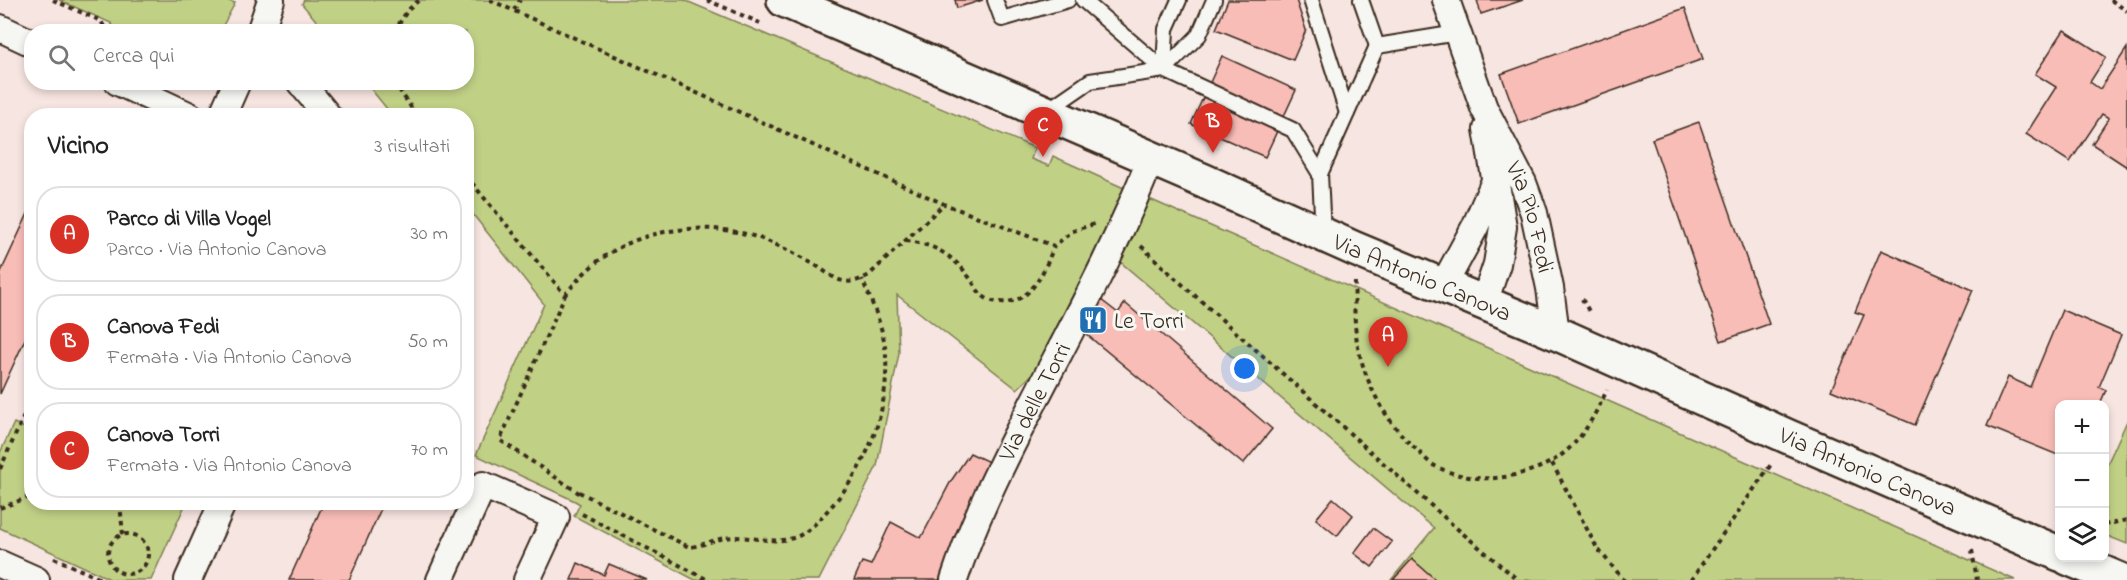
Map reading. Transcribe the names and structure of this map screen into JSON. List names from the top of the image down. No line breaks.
{"streets":{"street":["Via Pio Fedi","Via Antonio Canova","Via delle Torri"]},"crossings":[["Via Pio Fedi","Via Antonio Canova"],["Via Antonio Canova","Via delle Torri"]],"places":{"restaurant":["Le Torri"]},"page":{"search":"Cerca qui","pins":["B","C","A"],"heading":["Vicino","3 risultati"],"list":[{"mark":"A","name":"Parco di Villa Vogel","note":"Parco · Via Antonio Canova","value":"30 m"},{"mark":"B","name":"Canova Fedi","note":"Fermata · Via Antonio Canova","value":"50 m"},{"mark":"C","name":"Canova Torri","note":"Fermata · Via Antonio Canova","value":"70 m"}],"map_buttons":["+","−"]}}
